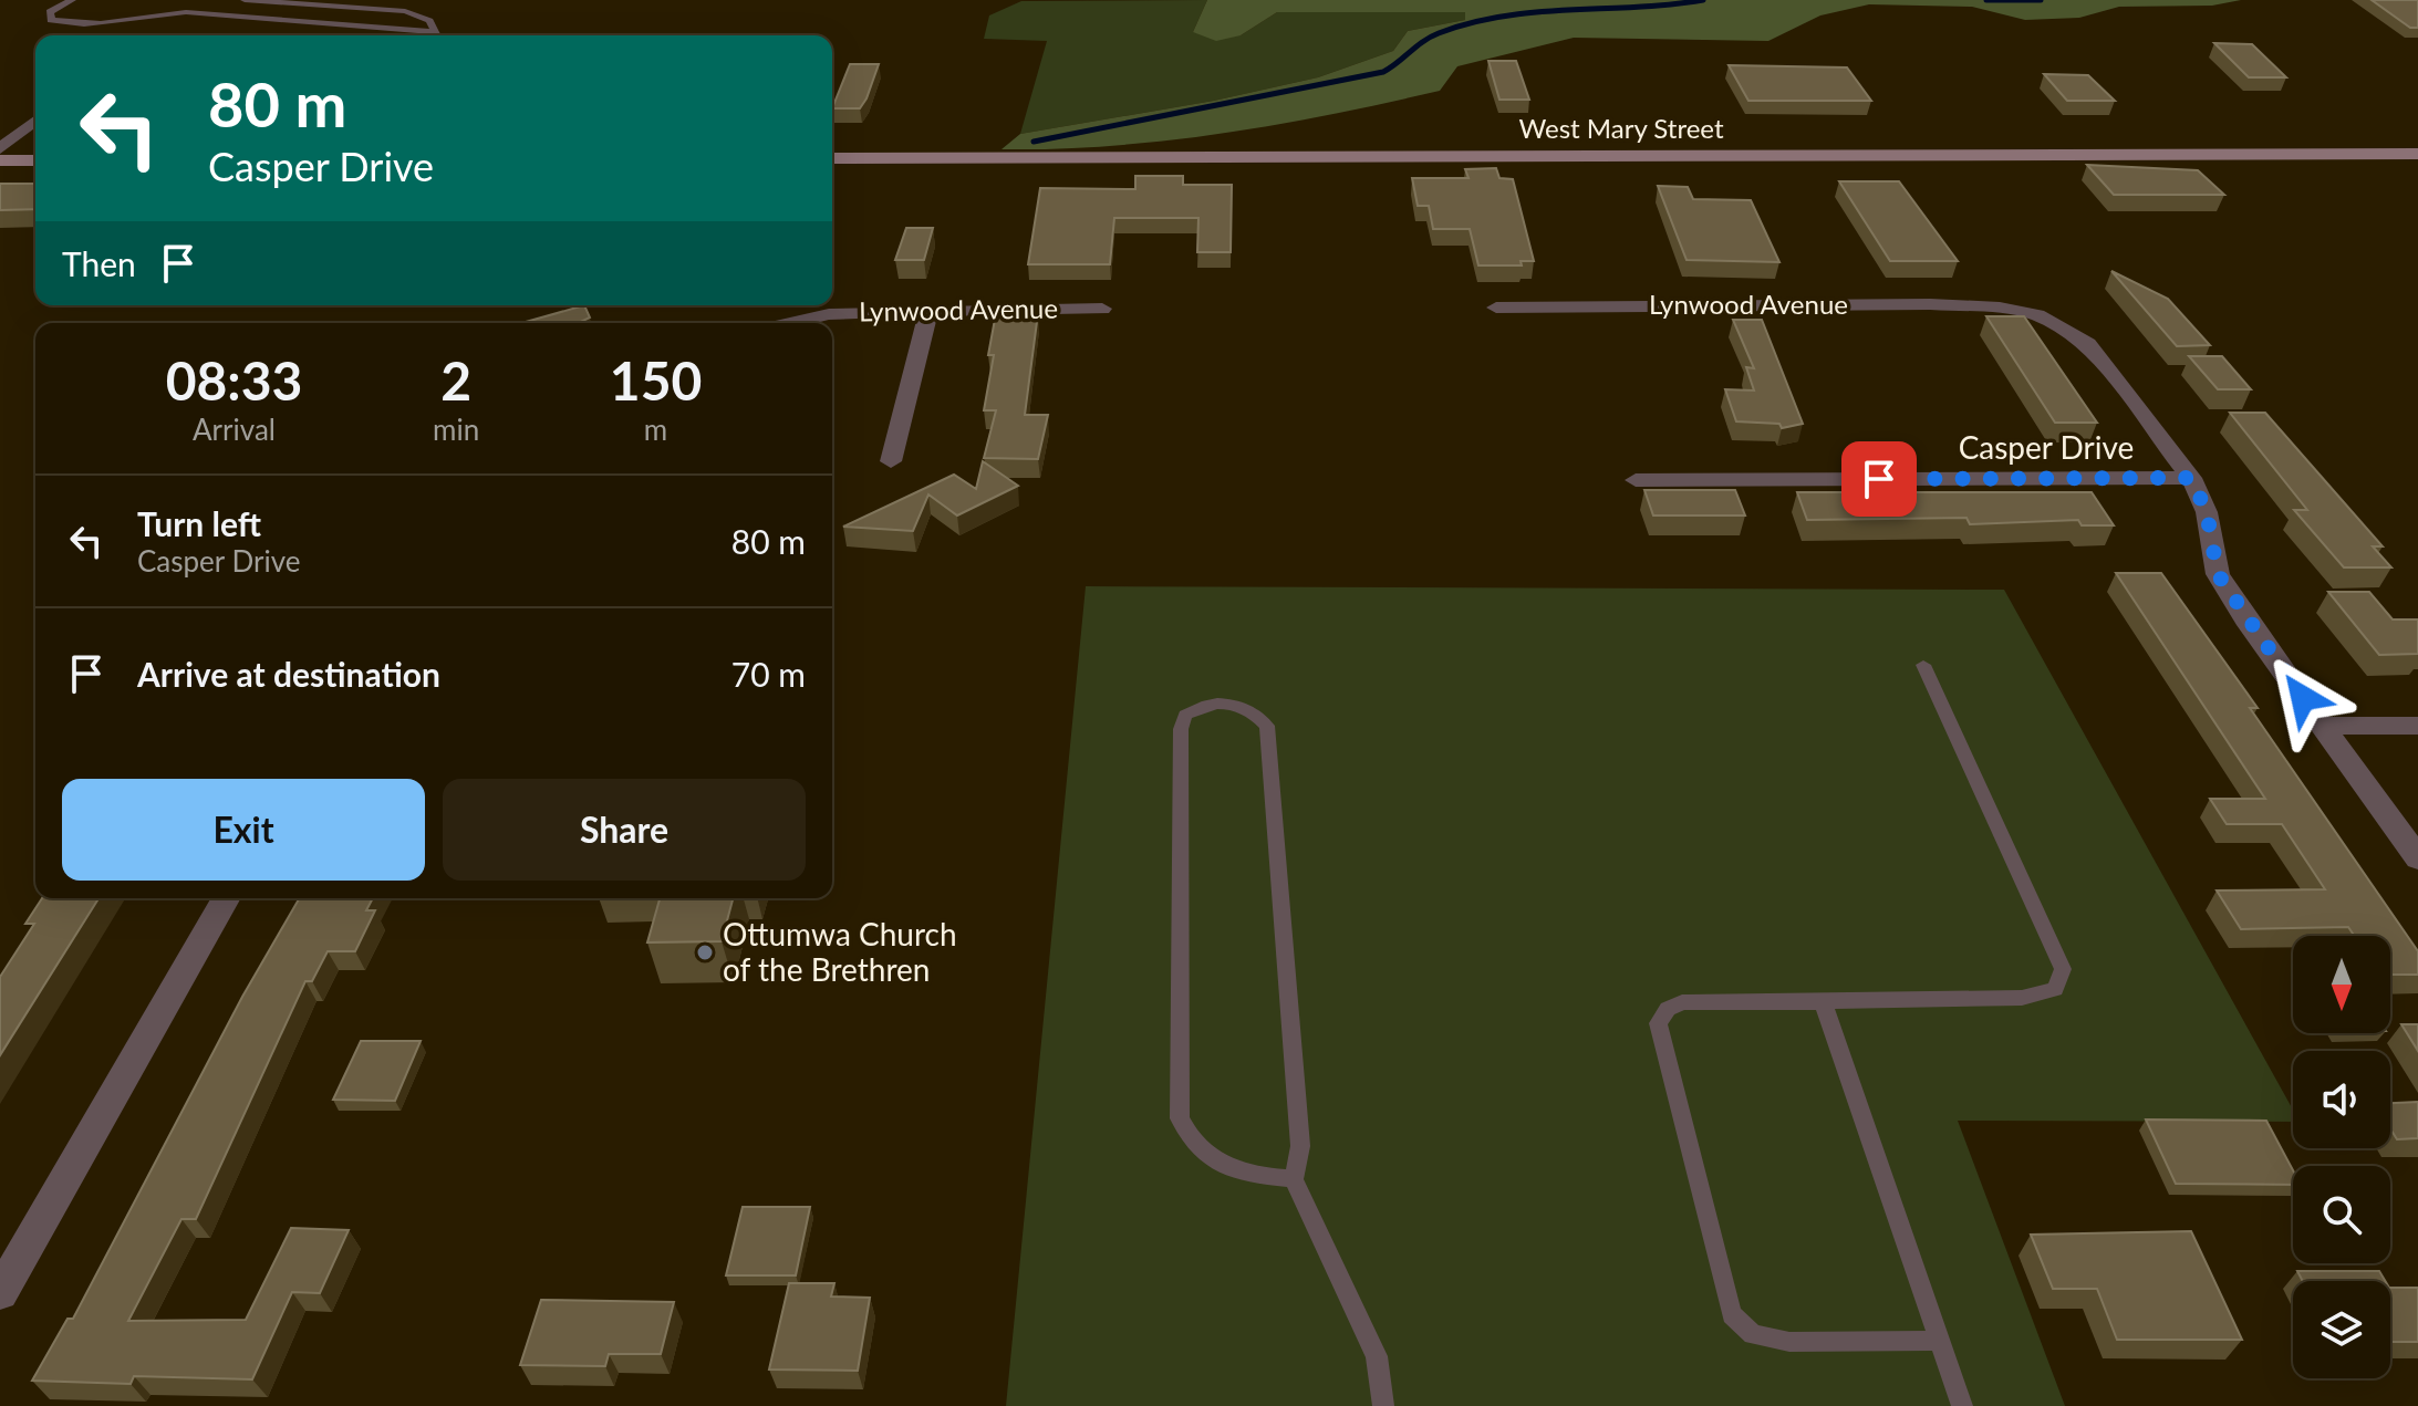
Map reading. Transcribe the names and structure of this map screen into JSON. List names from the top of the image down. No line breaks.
{"streets":{"main road":["West Mary Street"],"street":["Lynwood Avenue","Casper Drive"]},"crossings":[["Lynwood Avenue","Casper Drive"]],"places":["Ottumwa Church of the Brethren"],"north":"bottom","page":{"turn":["80 m","Casper Drive"],"then":"Then","eta":["08:33","Arrival","2","min","150","m"],"list":[{"name":"Turn left","note":"Casper Drive","value":"80 m"},{"name":"Arrive at destination","value":"70 m"}],"buttons":["Exit","Share"]}}
